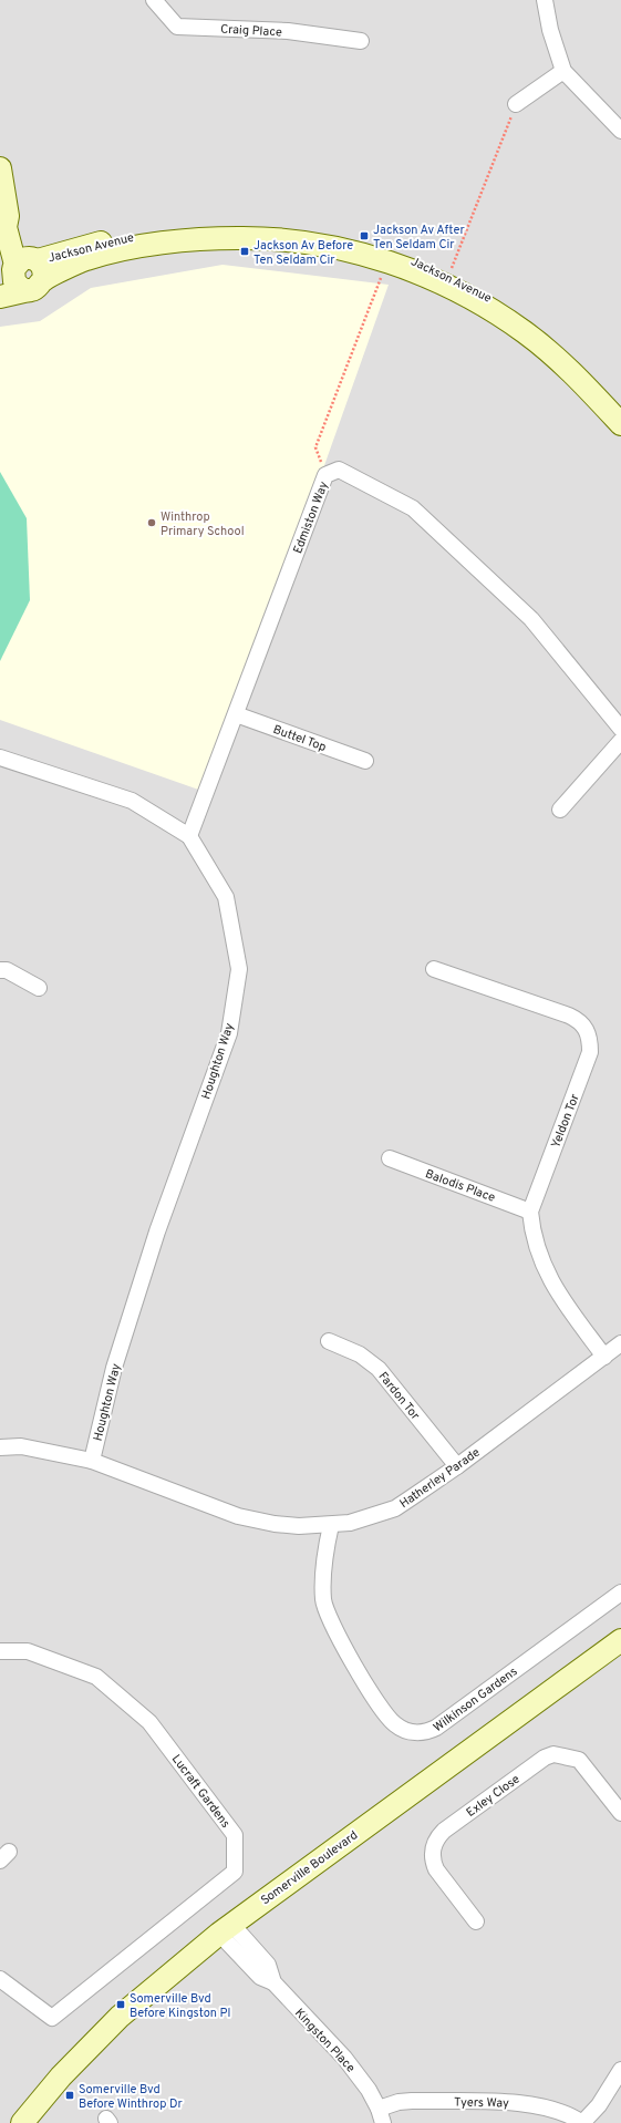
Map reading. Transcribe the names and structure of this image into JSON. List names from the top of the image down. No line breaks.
{"streets":{"main road":["Jackson Avenue","Somerville Boulevard"],"street":["Craig Place","Edmiston Way","Buttel Top","Houghton Way","Yeldon Tor","Balodis Place","Fardon Tor","Hatherley Parade","Wilkinson Gardens","Lucraft Gardens","Exley Close","Kingston Place","Tyers Way"]},"crossings":[["Edmiston Way","Buttel Top"],["Edmiston Way","Houghton Way"],["Houghton Way","Hatherley Parade"],["Yeldon Tor","Balodis Place"],["Fardon Tor","Hatherley Parade"],["Hatherley Parade","Wilkinson Gardens"],["Somerville Boulevard","Kingston Place"],["Kingston Place","Tyers Way"]],"places":{"transit":["Jackson Av After Ten Seldam Cir","Jackson Av Before Ten Seldam Cir","Somerville Bvd Before Kingston Pl","Somerville Bvd Before Winthrop Dr"],"other":["Winthrop Primary School"]}}
